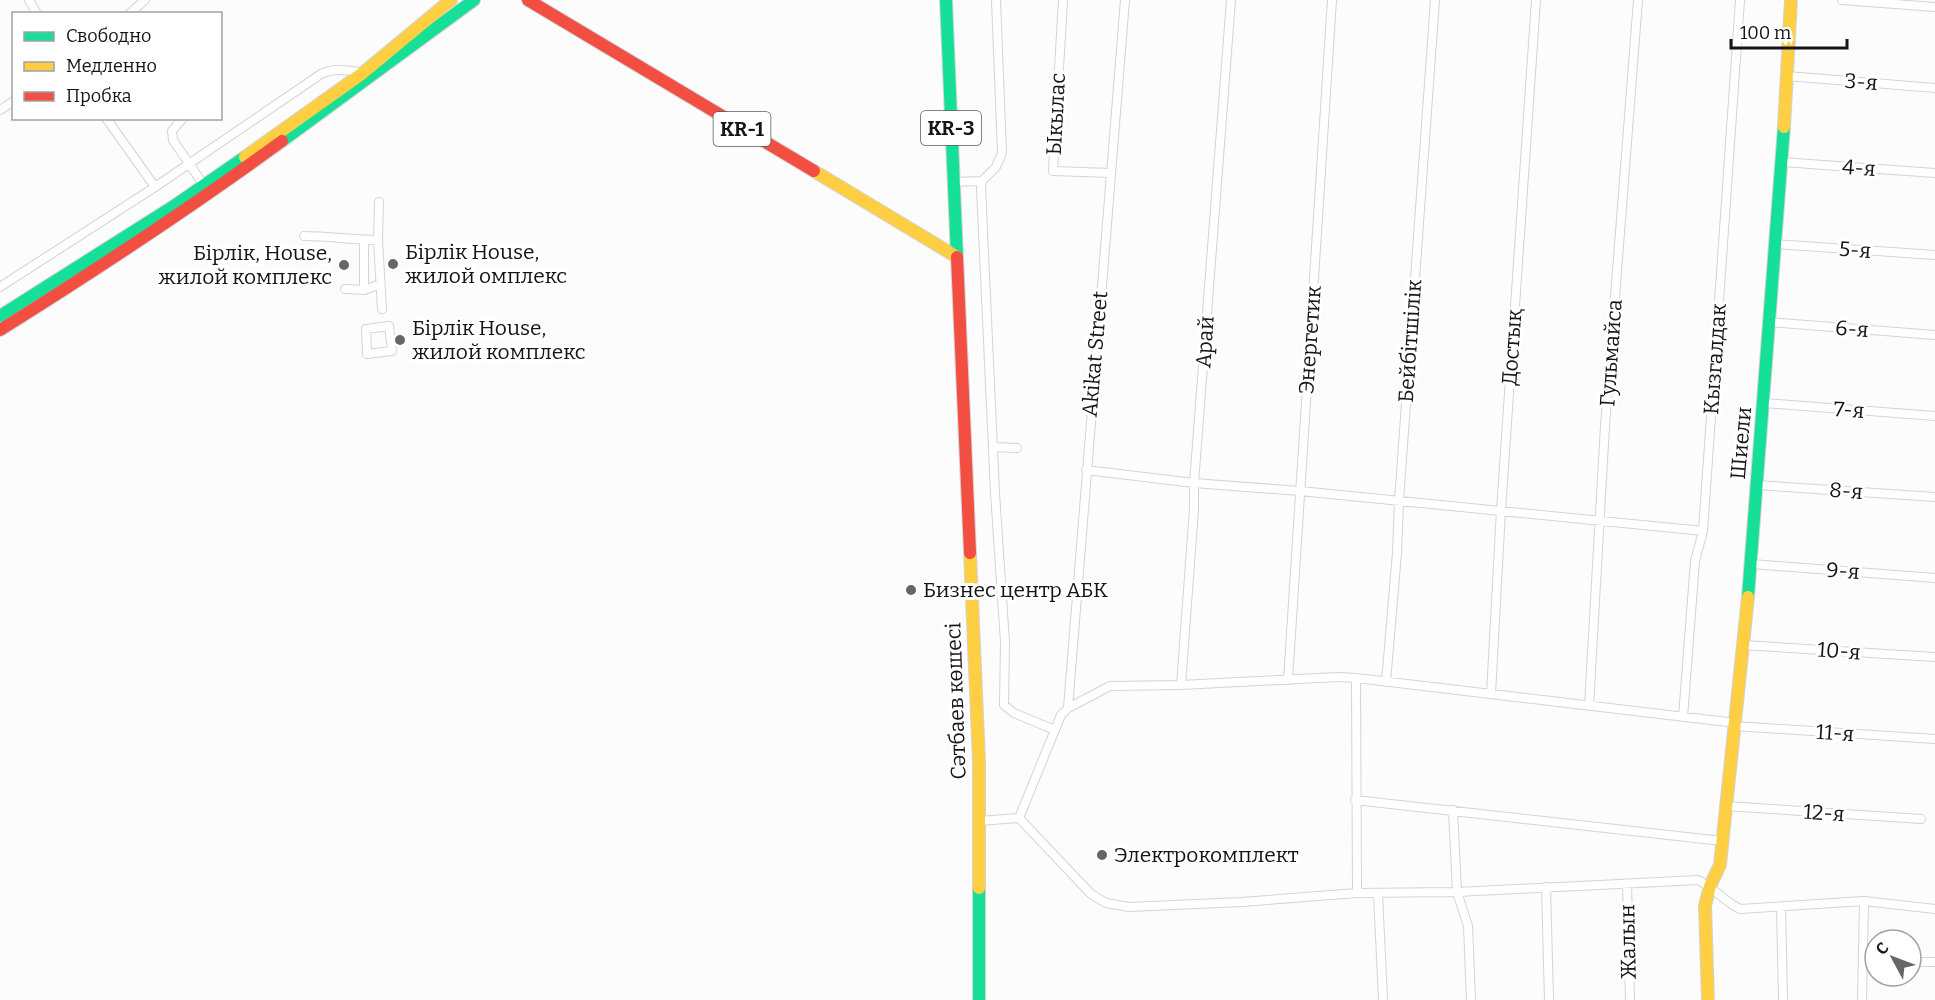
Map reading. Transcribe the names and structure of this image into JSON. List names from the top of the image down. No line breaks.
{"streets":{"main road":["KR-3","KR-1","Шиели","Сәтбаев көшесі"],"street":["3-я","Ыкылас","4-я","5-я","6-я","Энергетик","Бейбітшілік","Арай","Достық","Гульмайса","Akikat Street","Кызгалдак","7-я","8-я","9-я","10-я","11-я","12-я","Жалын"]},"crossings":[["3-я","Шиели"],["Ыкылас","Akikat Street"],["KR-3","KR-1"],["KR-3","Сәтбаев көшесі"],["KR-1","Сәтбаев көшесі"],["4-я","Шиели"],["5-я","Шиели"],["6-я","Шиели"],["Энергетик","11-я"],["Бейбітшілік","11-я"],["Арай","11-я"],["Достық","11-я"],["Гульмайса","11-я"],["Akikat Street","11-я"],["Кызгалдак","11-я"],["7-я","Шиели"],["Шиели","8-я"],["Шиели","9-я"],["Шиели","10-я"],["Шиели","11-я"],["Шиели","12-я"]],"places":["Бірлік House, жилой омплекс","Бірлік, House, жилой комплекс","Бірлік House, жилой комплекс","Бизнес центр АБК","Электрокомплект"],"legend":["Свободно","Медленно","Пробка"],"scale_bar":"100 m","north":"top left"}
